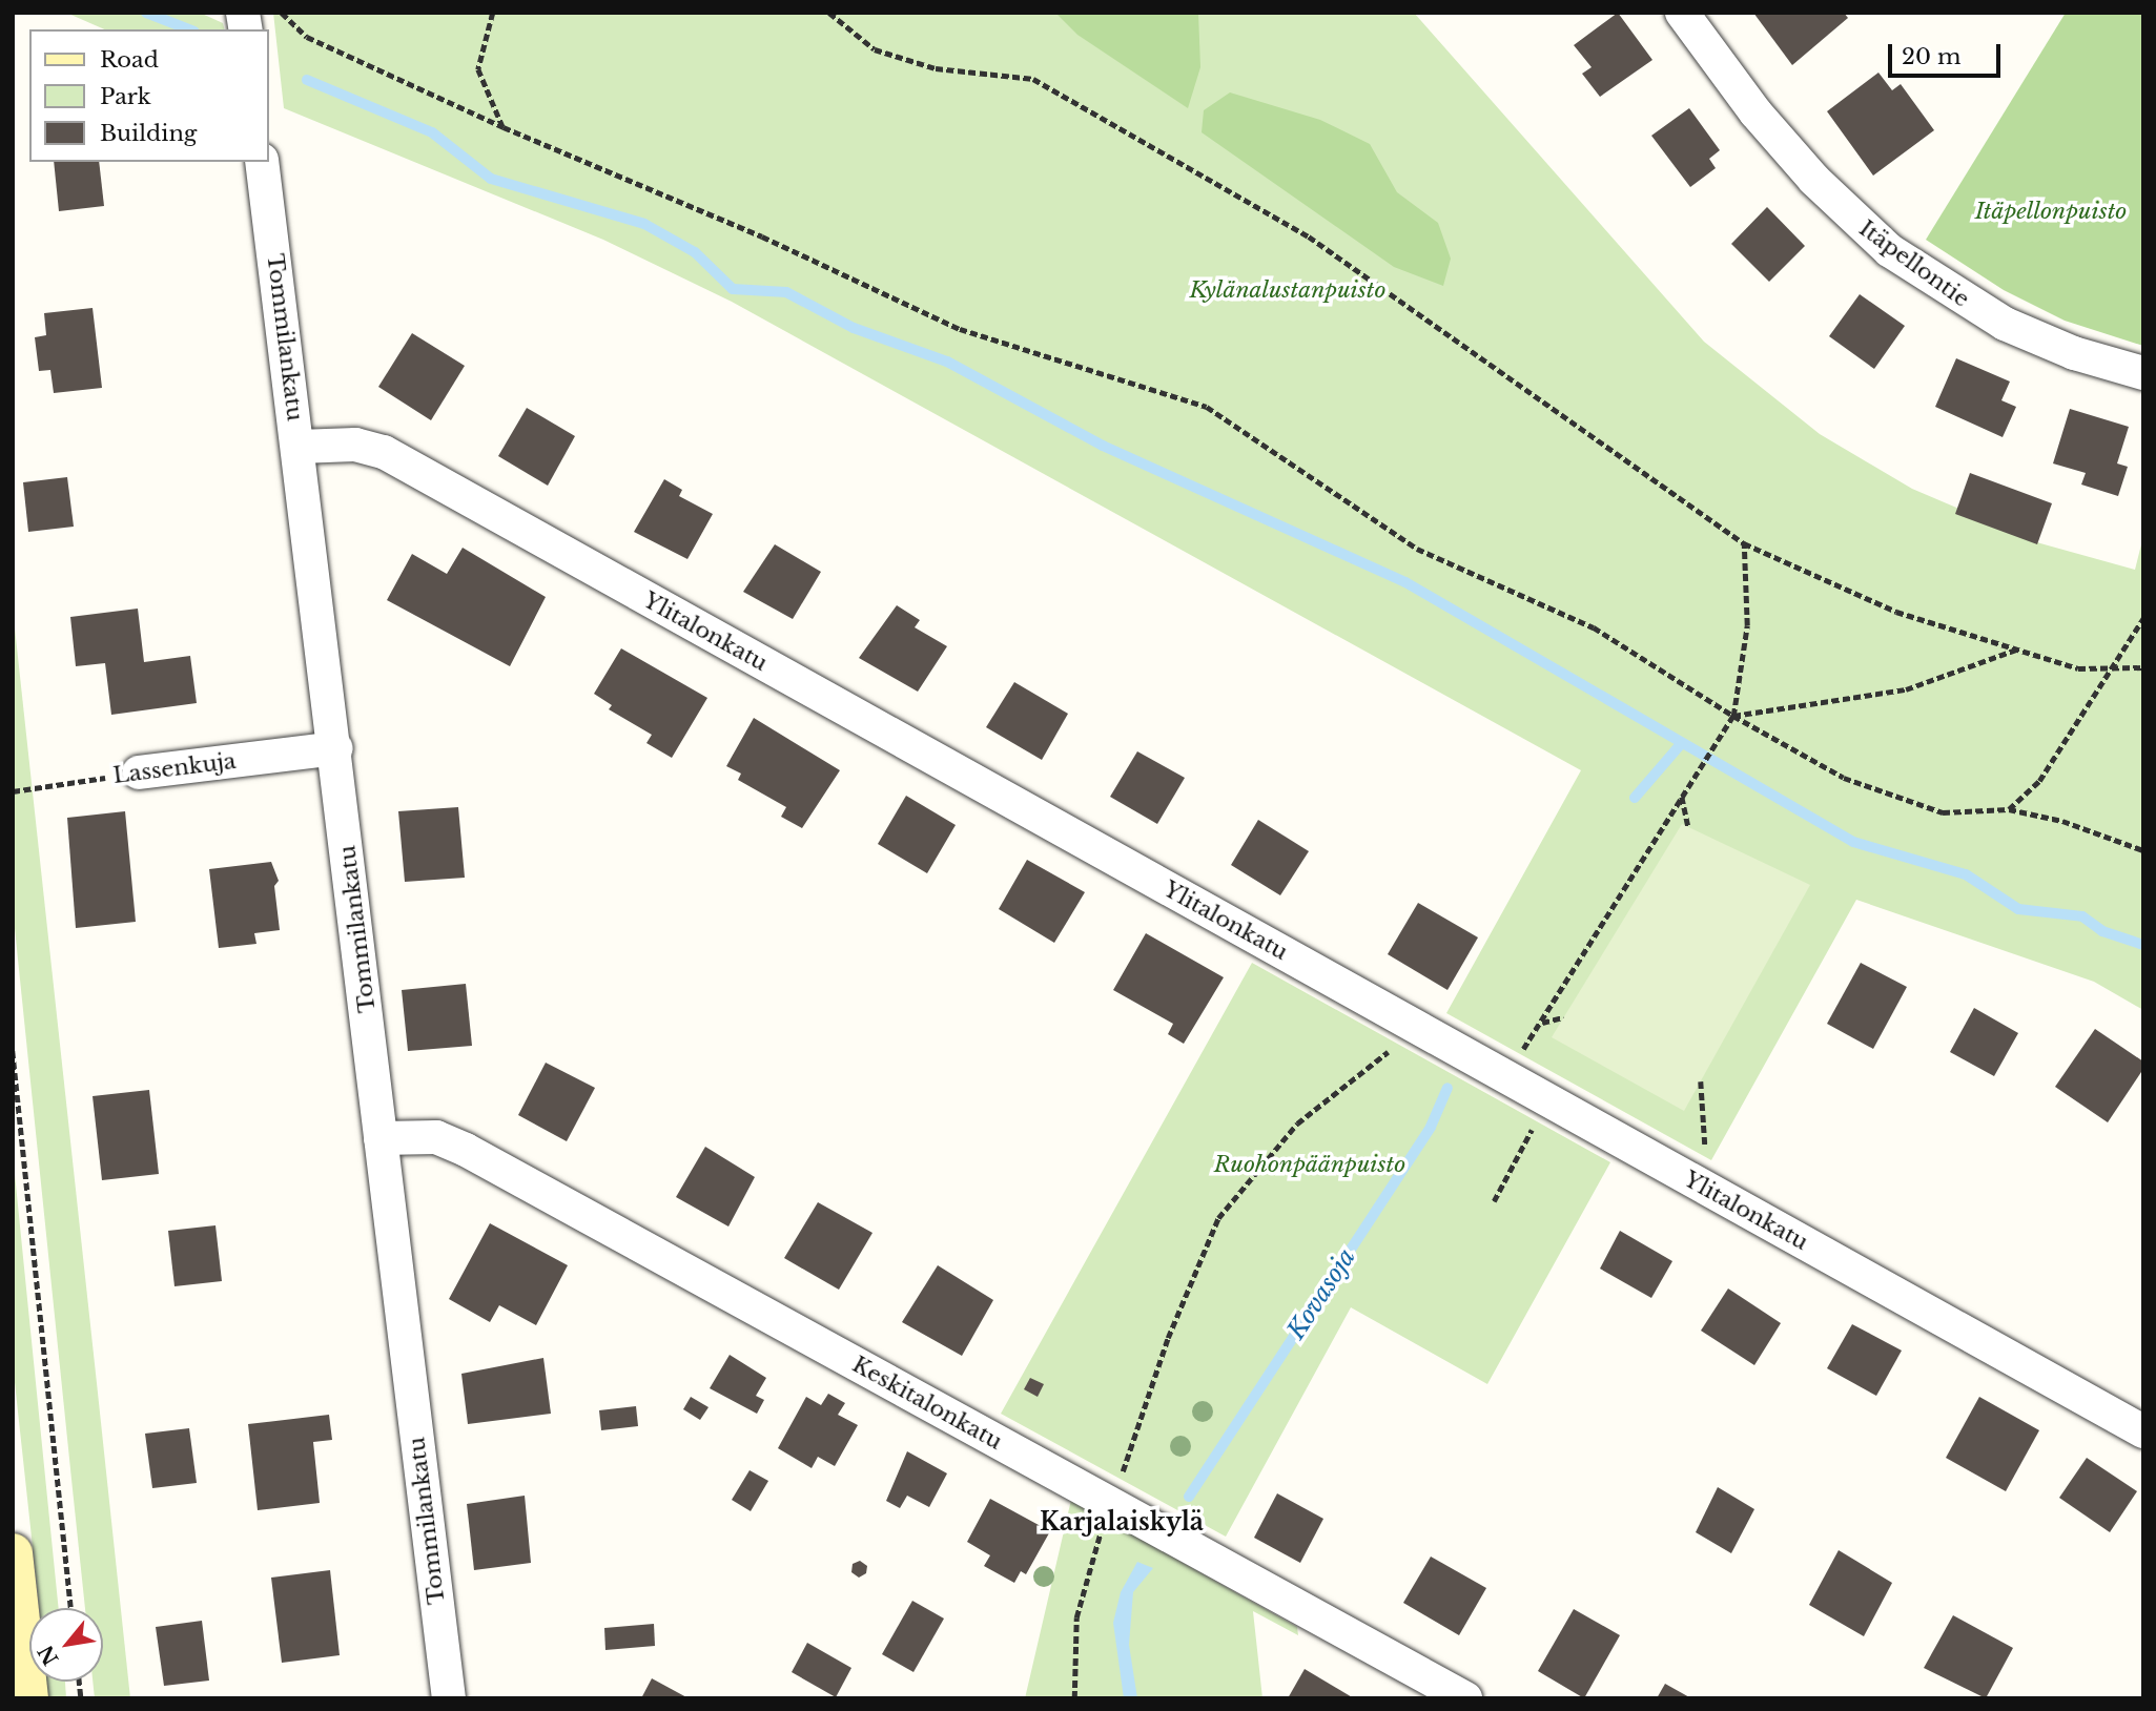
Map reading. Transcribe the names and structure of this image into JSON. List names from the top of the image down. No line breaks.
{"streets":{"street":["Itäpellontie","Tommilankatu","Ylitalonkatu","Lassenkuja","Keskitalonkatu"]},"crossings":[["Tommilankatu","Ylitalonkatu"],["Tommilankatu","Lassenkuja"],["Tommilankatu","Keskitalonkatu"]],"districts":["Karjalaiskylä"],"water":["Kovasoja"],"parks":["Itäpellonpuisto","Kylänalustanpuisto","Ruohonpäänpuisto"],"legend":["Road","Park","Building"],"scale_bar":"20 m","north":"bottom left"}
